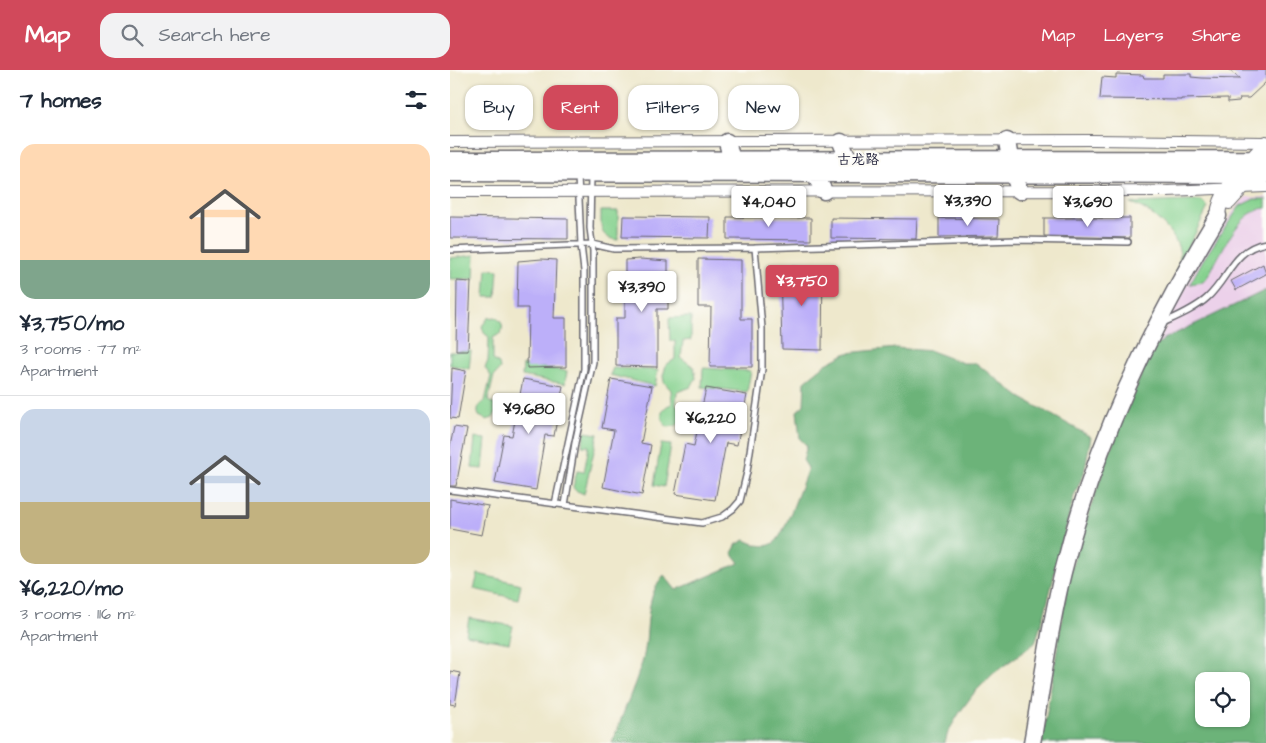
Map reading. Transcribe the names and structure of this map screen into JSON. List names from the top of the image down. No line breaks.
{"streets":{"main road":["古龙路"]},"page":{"header":"Map","search":"Search here","nav":["Map","Layers","Share"],"heading":"7 homes","chip":["Buy","Rent","Filters","New"],"list":[{"name":"¥3,750/mo","note":"3 rooms · 77 m² · Apartment"},{"name":"¥6,220/mo","note":"3 rooms · 116 m² · Apartment"}],"price":["¥3,390","¥4,040","¥3,690","¥3,750","¥3,390","¥9,680","¥6,220"]}}
